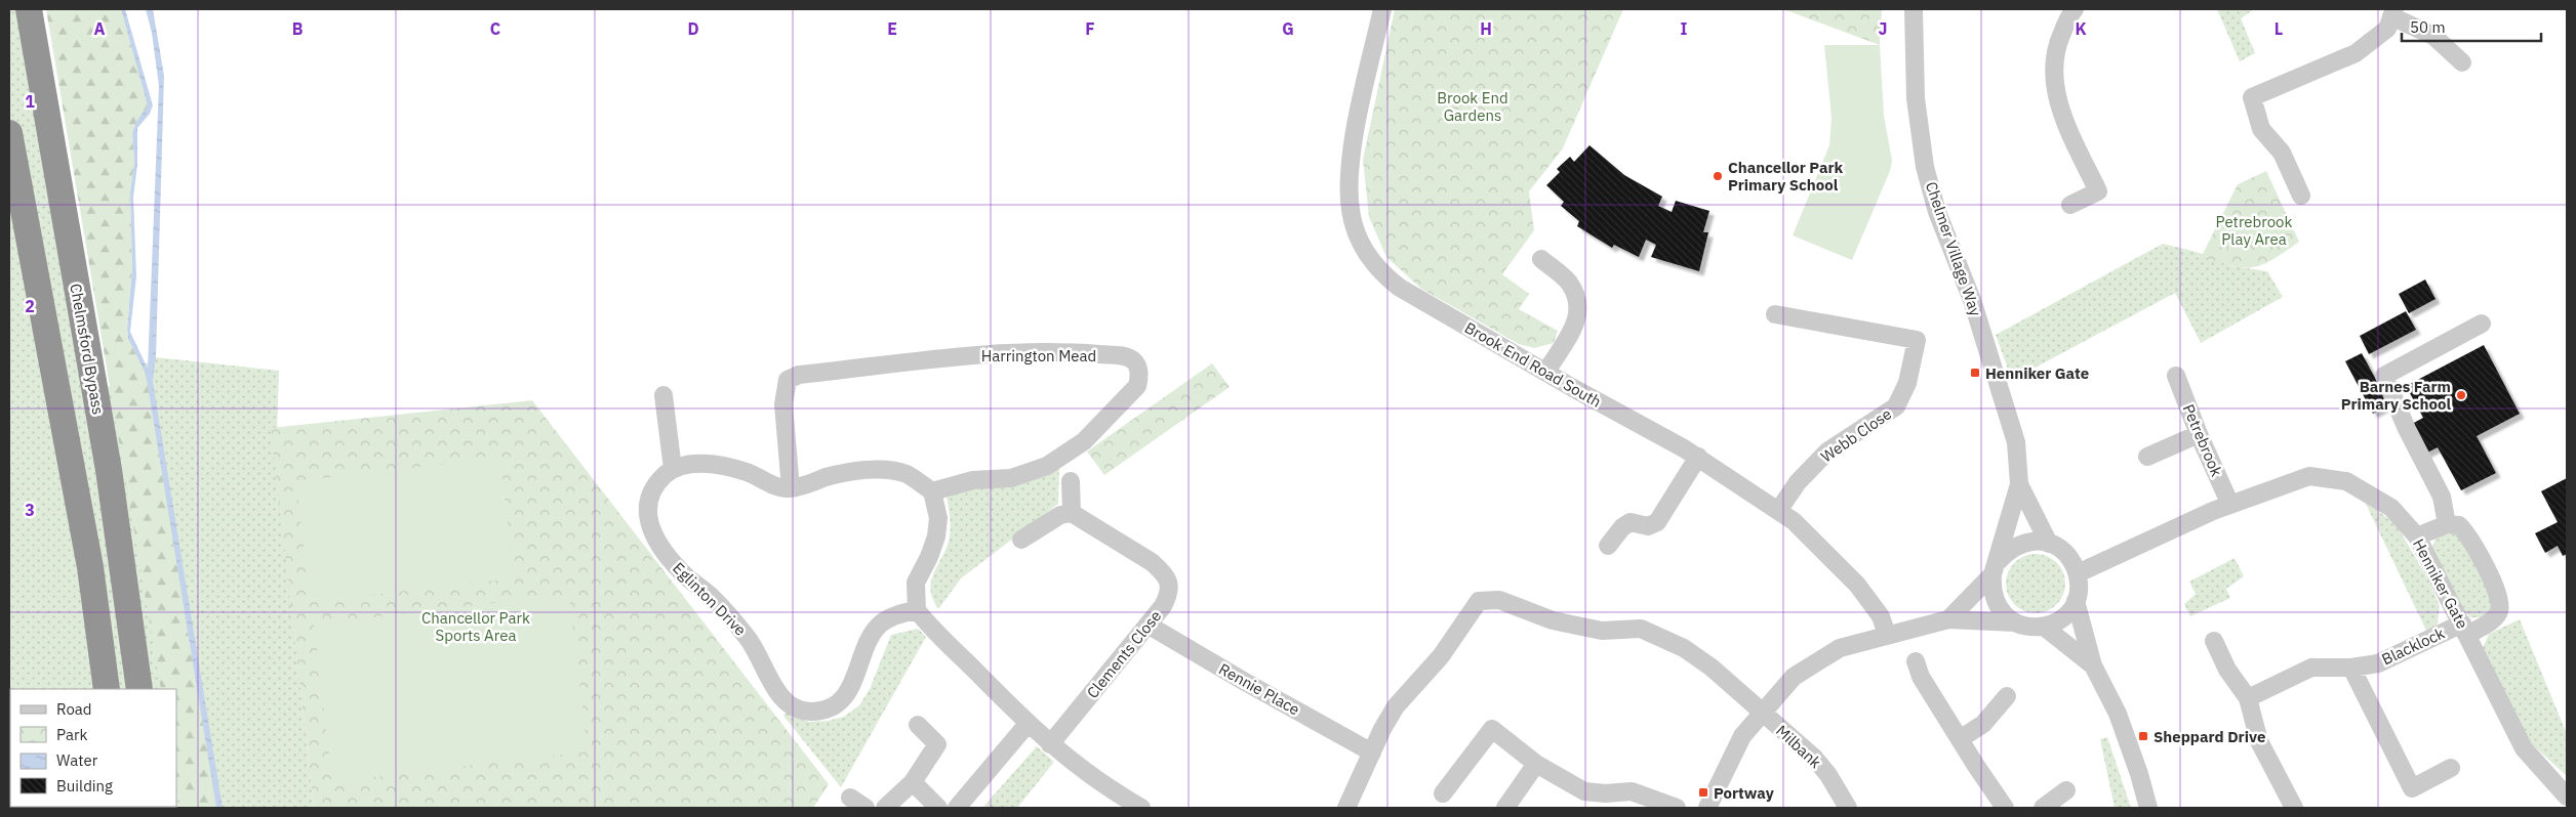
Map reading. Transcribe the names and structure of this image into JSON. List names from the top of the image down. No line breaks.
{"streets":{"highway":["Chelmsford Bypass"],"street":["Chelmer Village Way","Harrington Mead","Brook End Road South","Webb Close","Petrebrook","Henniker Gate","Eglinton Drive","Blacklock","Clements Close","Rennie Place","Milbank"]},"crossings":[["Chelmer Village Way","Henniker Gate"],["Brook End Road South","Webb Close"],["Petrebrook","Henniker Gate"],["Henniker Gate","Blacklock"],["Clements Close","Rennie Place"],["Rennie Place","Milbank"]],"parks":["Brook End Gardens","Petrebrook Play Area","Chancellor Park Sports Area"],"places":{"other":["Chancellor Park Primary School","Barnes Farm Primary School"],"transit":["Henniker Gate","Sheppard Drive","Portway"]},"legend":["Road","Park","Water","Building"],"scale_bar":"50 m","grid":{"columns":["A","B","C","D","E","F","G","H","I","J","K","L"],"rows":["1","2","3"]}}
